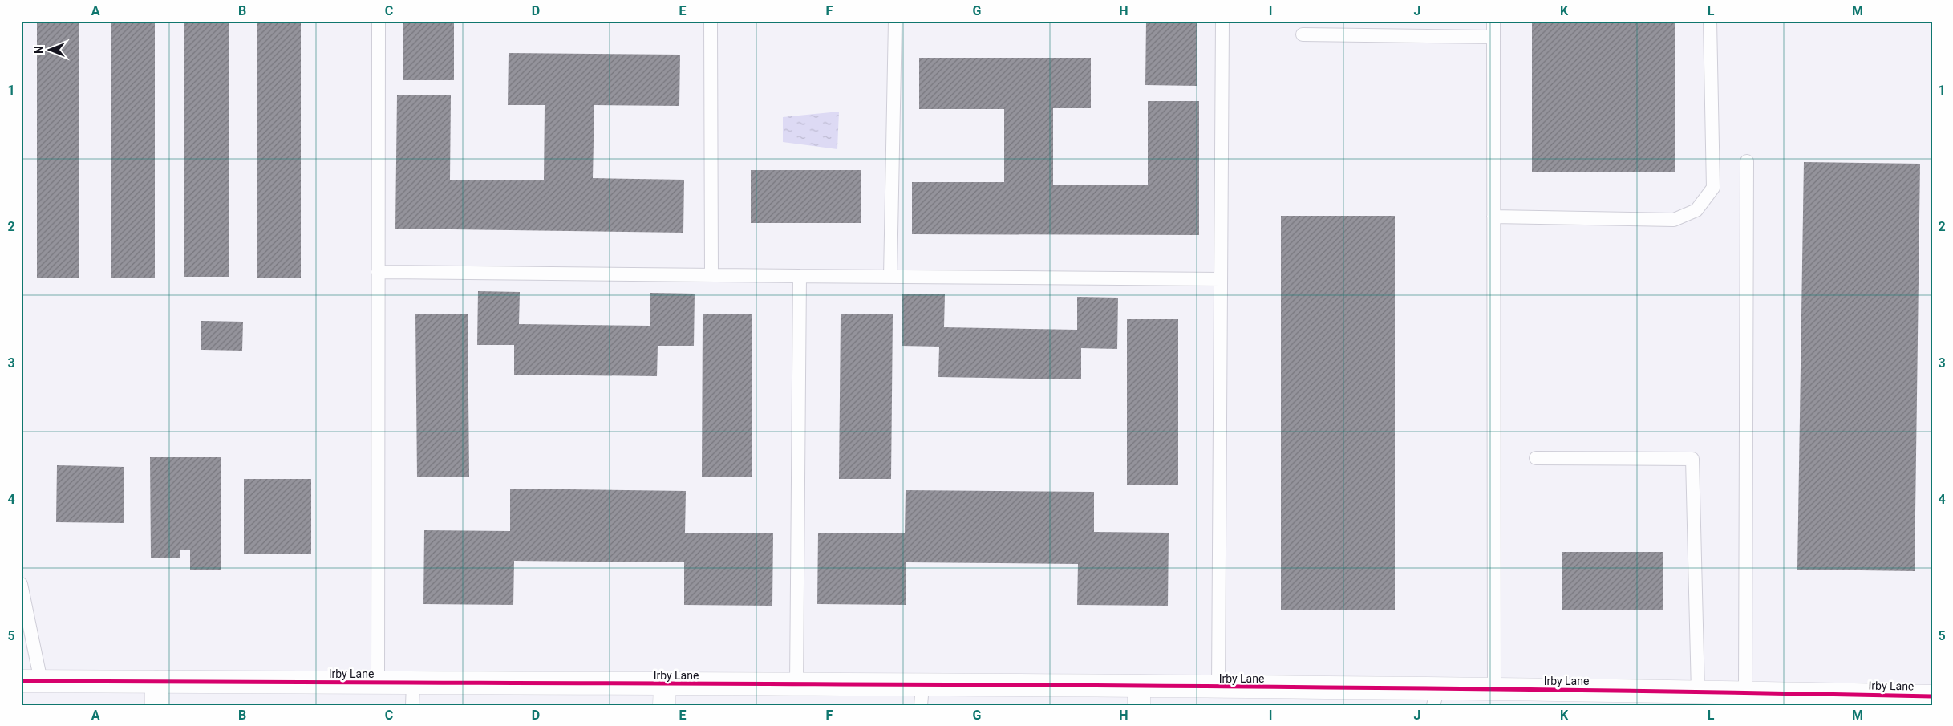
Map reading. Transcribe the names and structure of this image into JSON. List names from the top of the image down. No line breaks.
{"streets":{"street":["Irby Lane"]},"north":"left","grid":{"columns":["A","B","C","D","E","F","G","H","I","J","K","L","M"],"rows":["1","2","3","4","5"]}}
